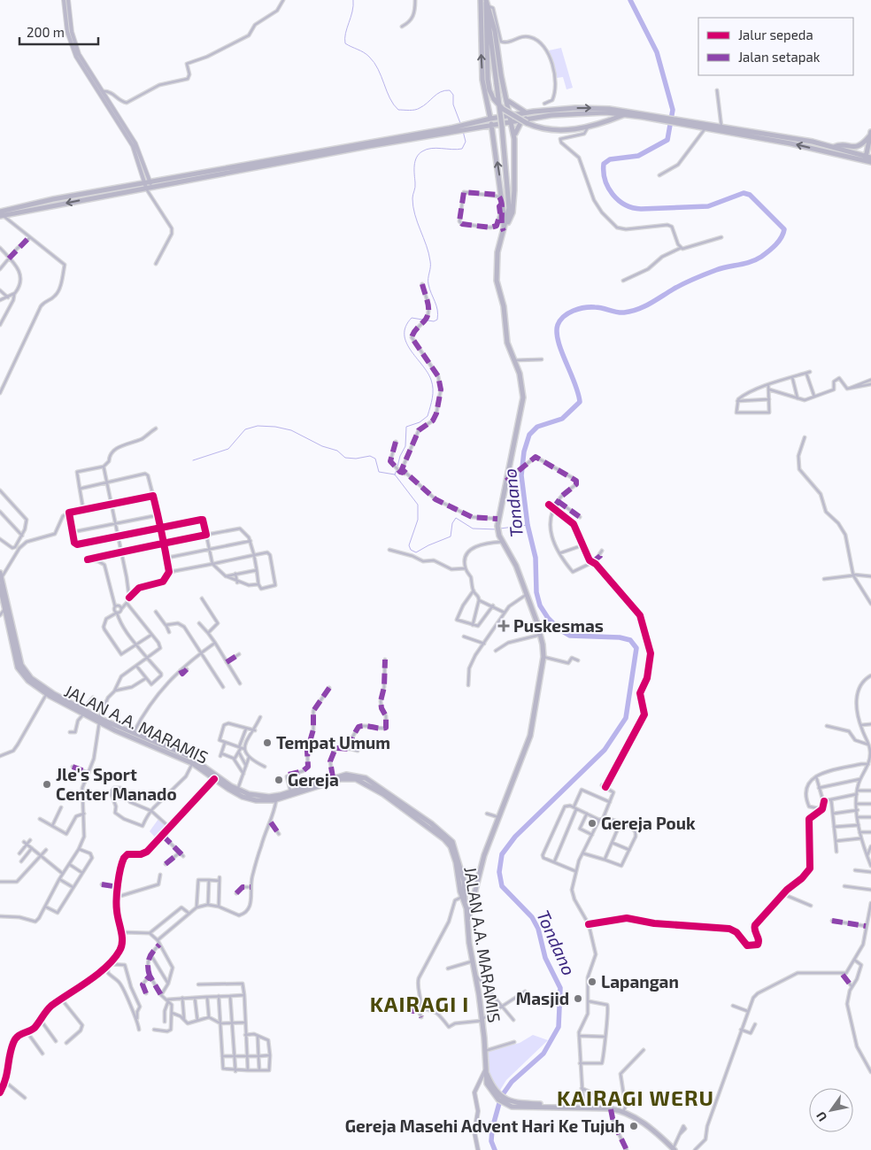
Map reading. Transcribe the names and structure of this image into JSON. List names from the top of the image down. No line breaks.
{"streets":{"highway":["JALAN A.A. MARAMIS"]},"districts":["KAIRAGI I","KAIRAGI WERU"],"water":["Tondano"],"places":{"health":["Puskesmas"],"other":["Tempat Umum","Gereja","Jle's Sport Center Manado","Gereja Pouk","Lapangan","Masjid","Gereja Masehi Advent Hari Ke Tujuh"]},"legend":["Jalur sepeda","Jalan setapak"],"scale_bar":"200 m","north":"bottom left"}
